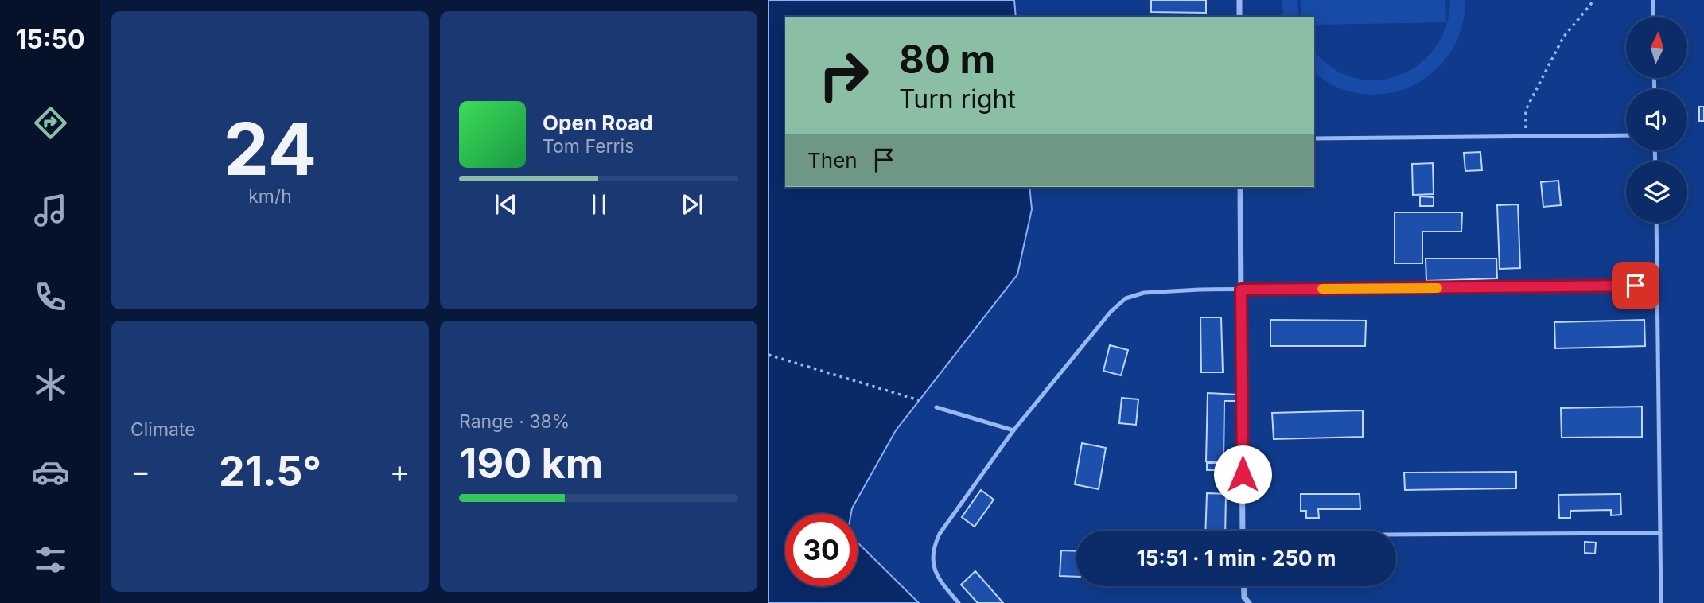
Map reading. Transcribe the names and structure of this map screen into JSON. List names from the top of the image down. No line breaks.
{"north":"top","page":{"tabs":"15:50","tile":[["24","km/h"],"Climate",["Range · 38%","190 km"]],"turn":["80 m","Turn right"],"song":["Open Road","Tom Ferris"],"then":"Then","heat":["−","21.5°","+"],"limit":"30","trip":"15:51 · 1 min · 250 m"}}
